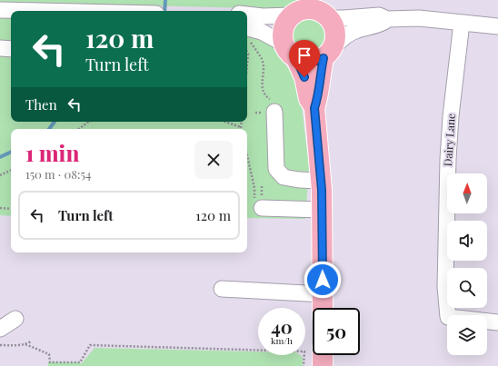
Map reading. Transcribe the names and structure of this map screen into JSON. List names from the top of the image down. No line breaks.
{"streets":{"street":["Dairy Lane"]},"north":"top","page":{"turn":["120 m","Turn left"],"then":"Then","heading":["1 min","150 m · 08:54"],"list":[{"name":"Turn left","value":"120 m"}],"speed":"40 km/h","limit":"50"}}
